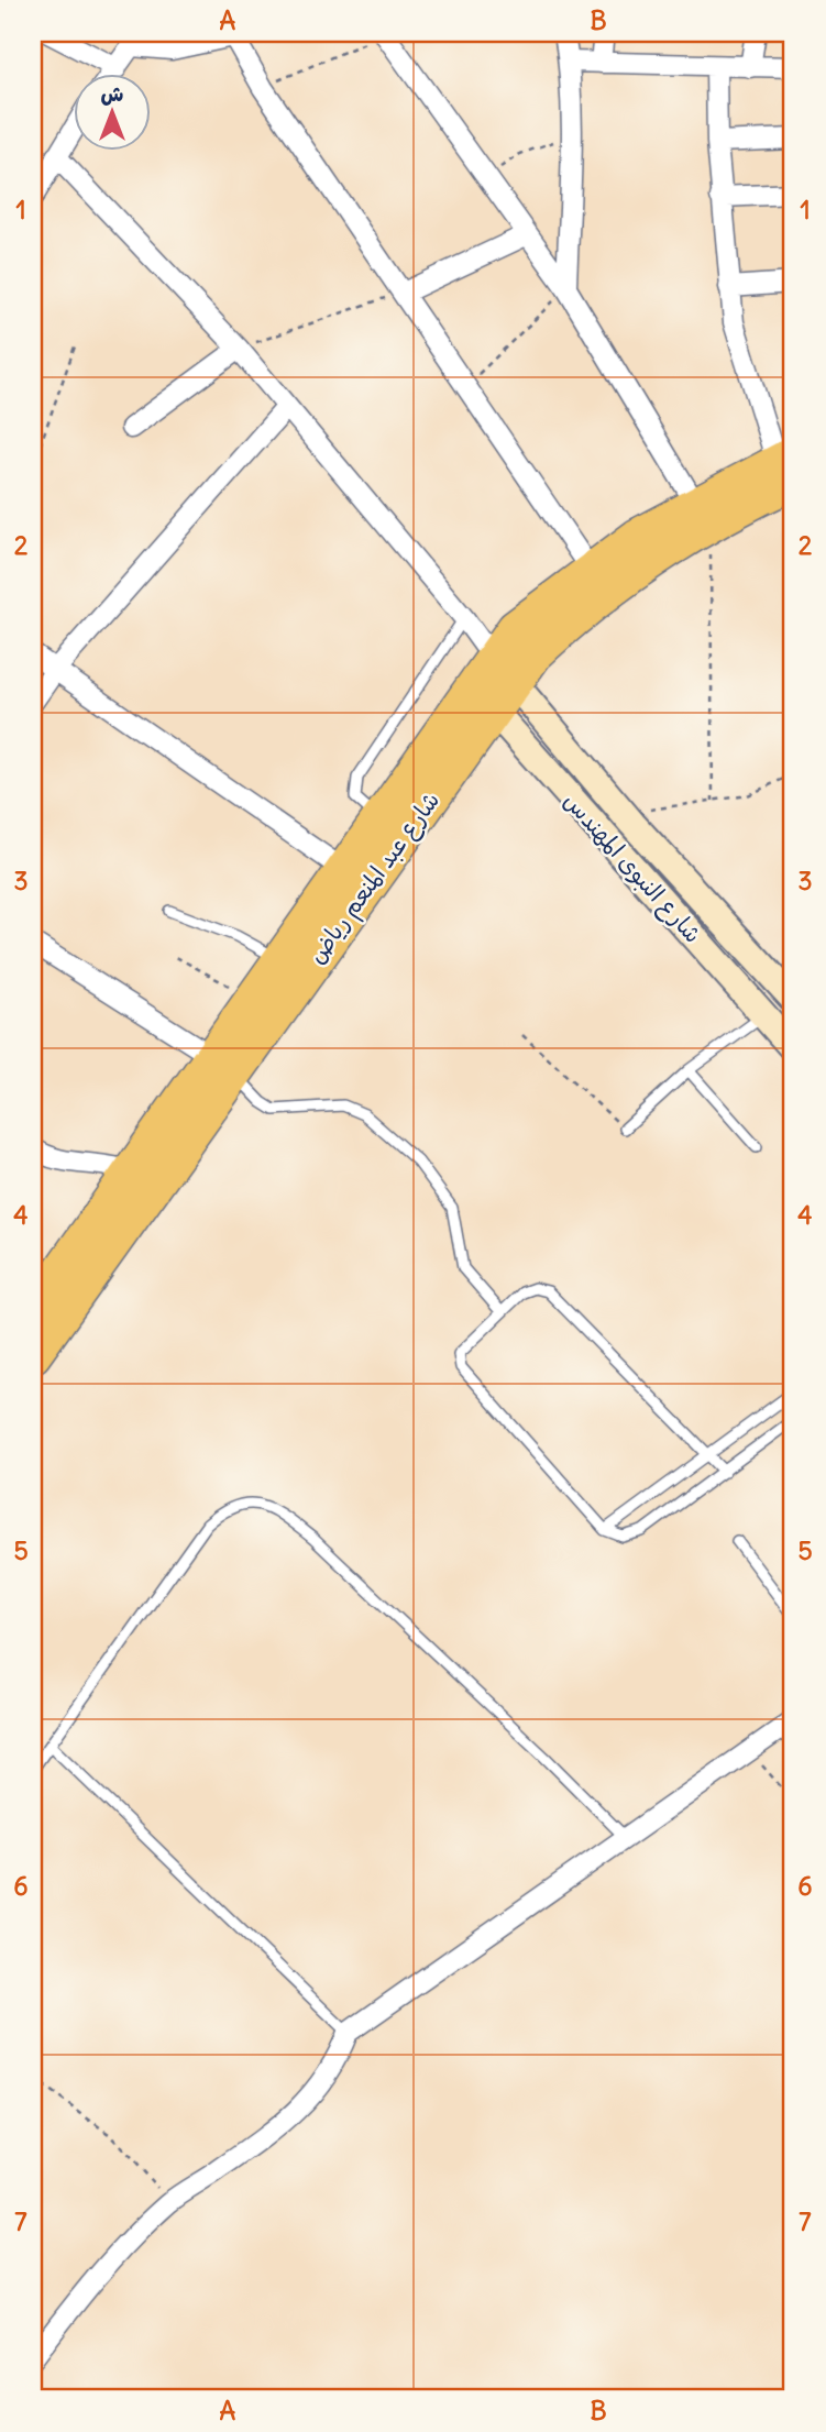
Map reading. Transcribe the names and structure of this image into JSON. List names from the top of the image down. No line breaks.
{"streets":{"highway":["شارع عبد المنعم رياض"],"street":["شارع النبوى المهندس"]},"crossings":[["شارع النبوى المهندس","شارع عبد المنعم رياض"]],"north":"top","grid":{"columns":["A","B"],"rows":["1","2","3","4","5","6","7"]}}
